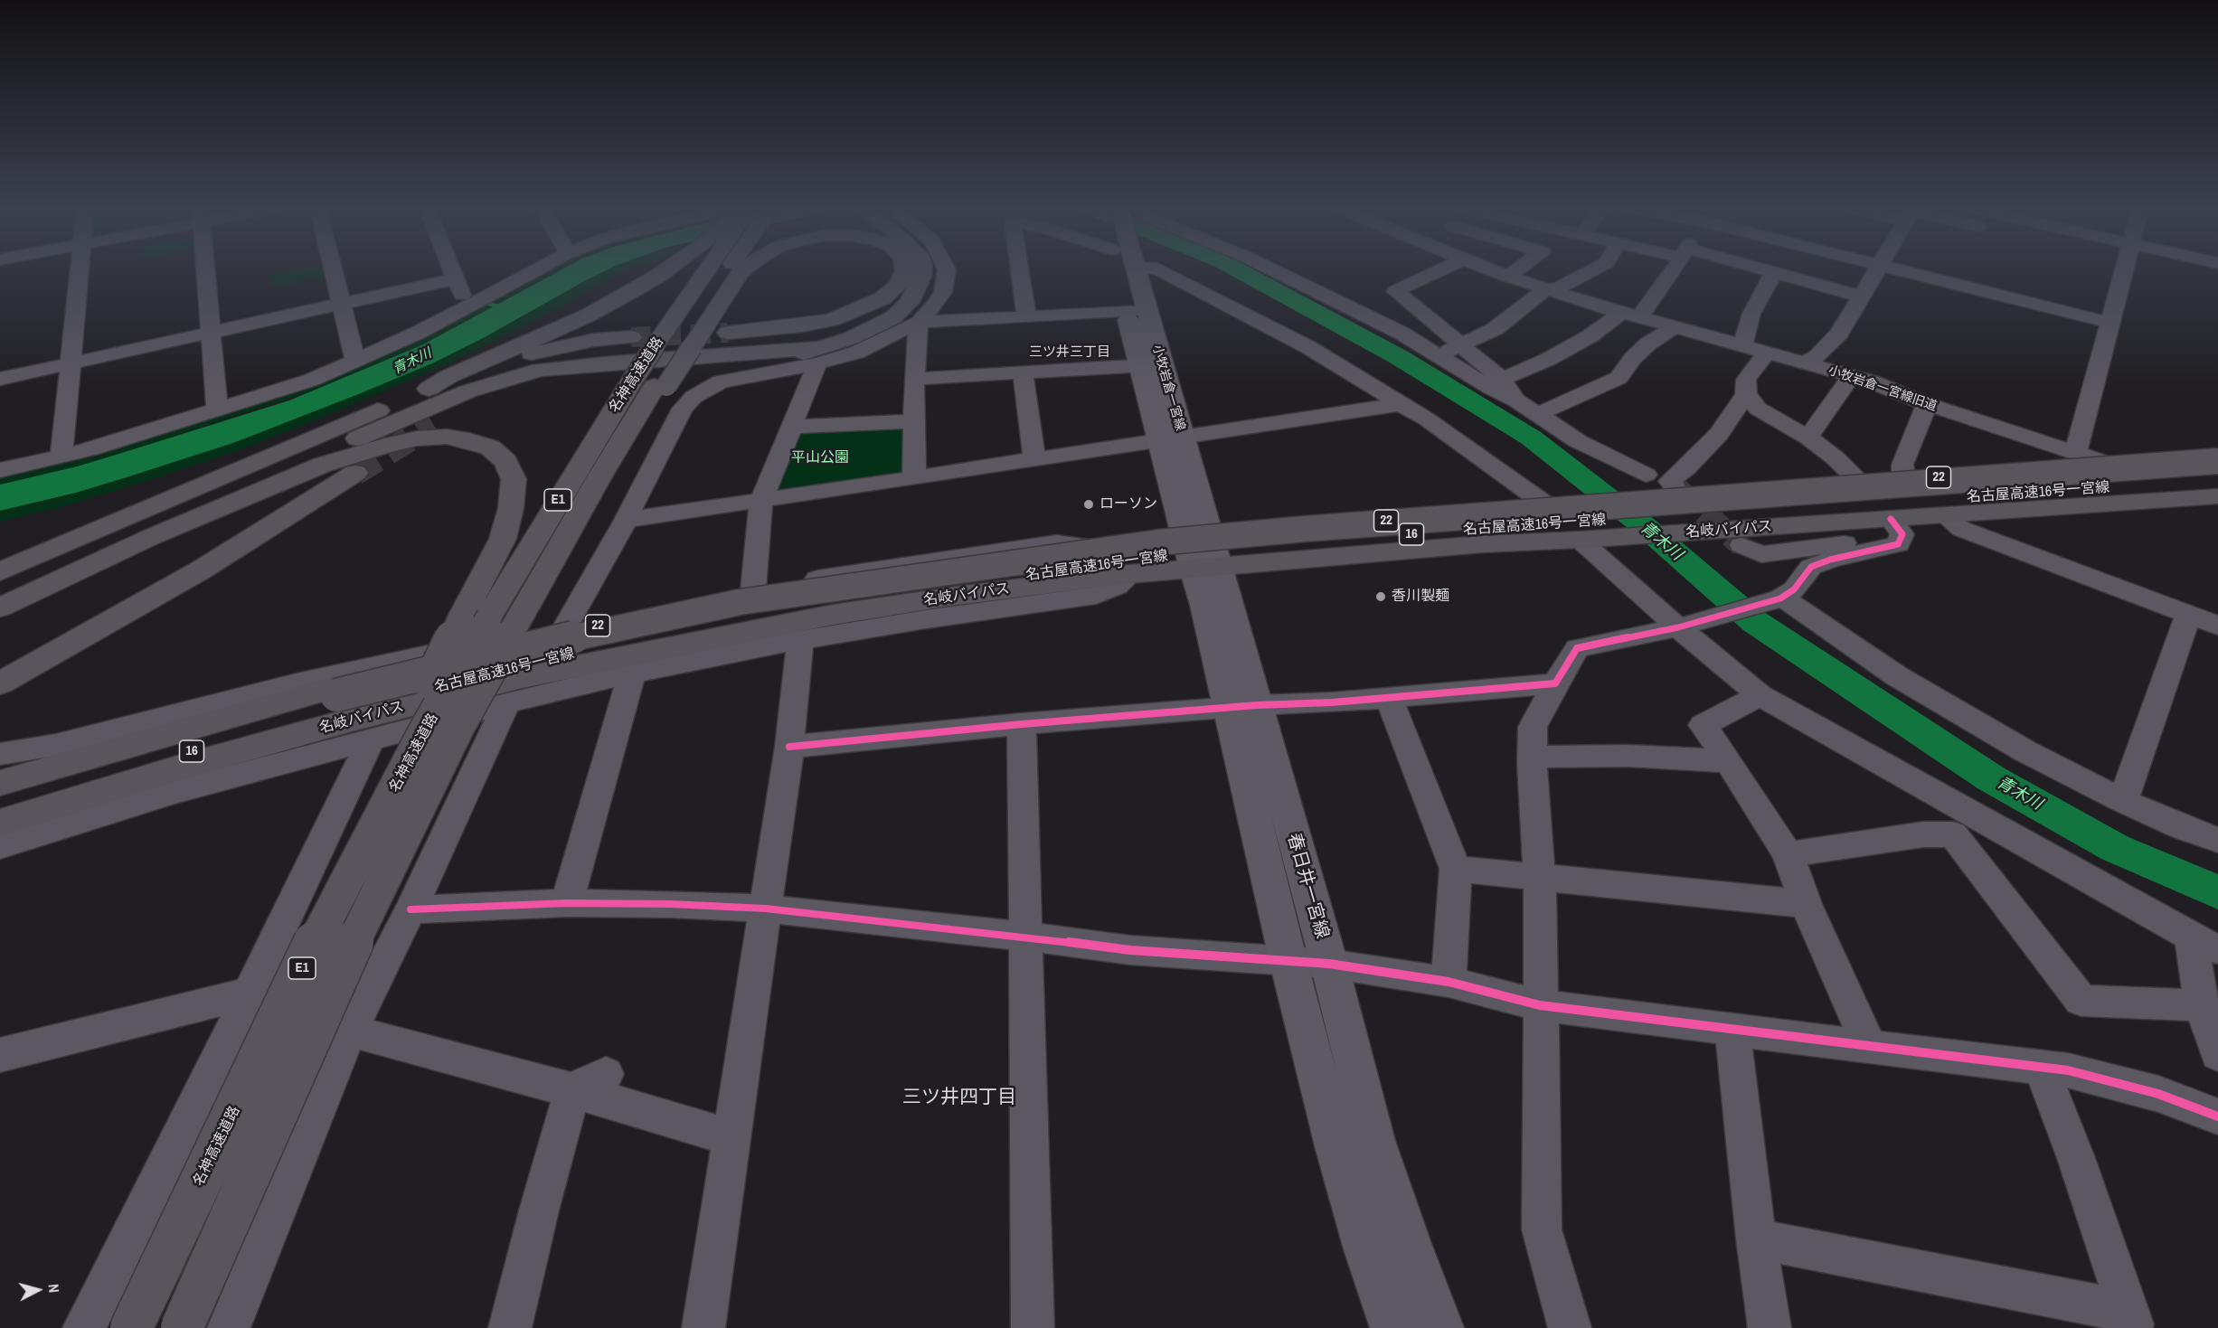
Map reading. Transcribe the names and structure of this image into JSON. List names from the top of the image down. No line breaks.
{"streets":{"highway":["名神高速道路","22","名古屋高速16号一宮線","E1","名岐バイパス","16"],"main road":["小牧岩倉一宮線","春日井一宮線"],"street":["小牧岩倉一宮線旧道"]},"crossings":[["小牧岩倉一宮線","名岐バイパス"],["小牧岩倉一宮線","春日井一宮線"],["小牧岩倉一宮線旧道","名岐バイパス"],["名古屋高速16号一宮線","名岐バイパス"],["名岐バイパス","春日井一宮線"]],"districts":["三ツ井三丁目","三ツ井四丁目"],"water":["青木川"],"parks":["平山公園"],"places":["ローソン","香川製麺"],"north":"right"}
